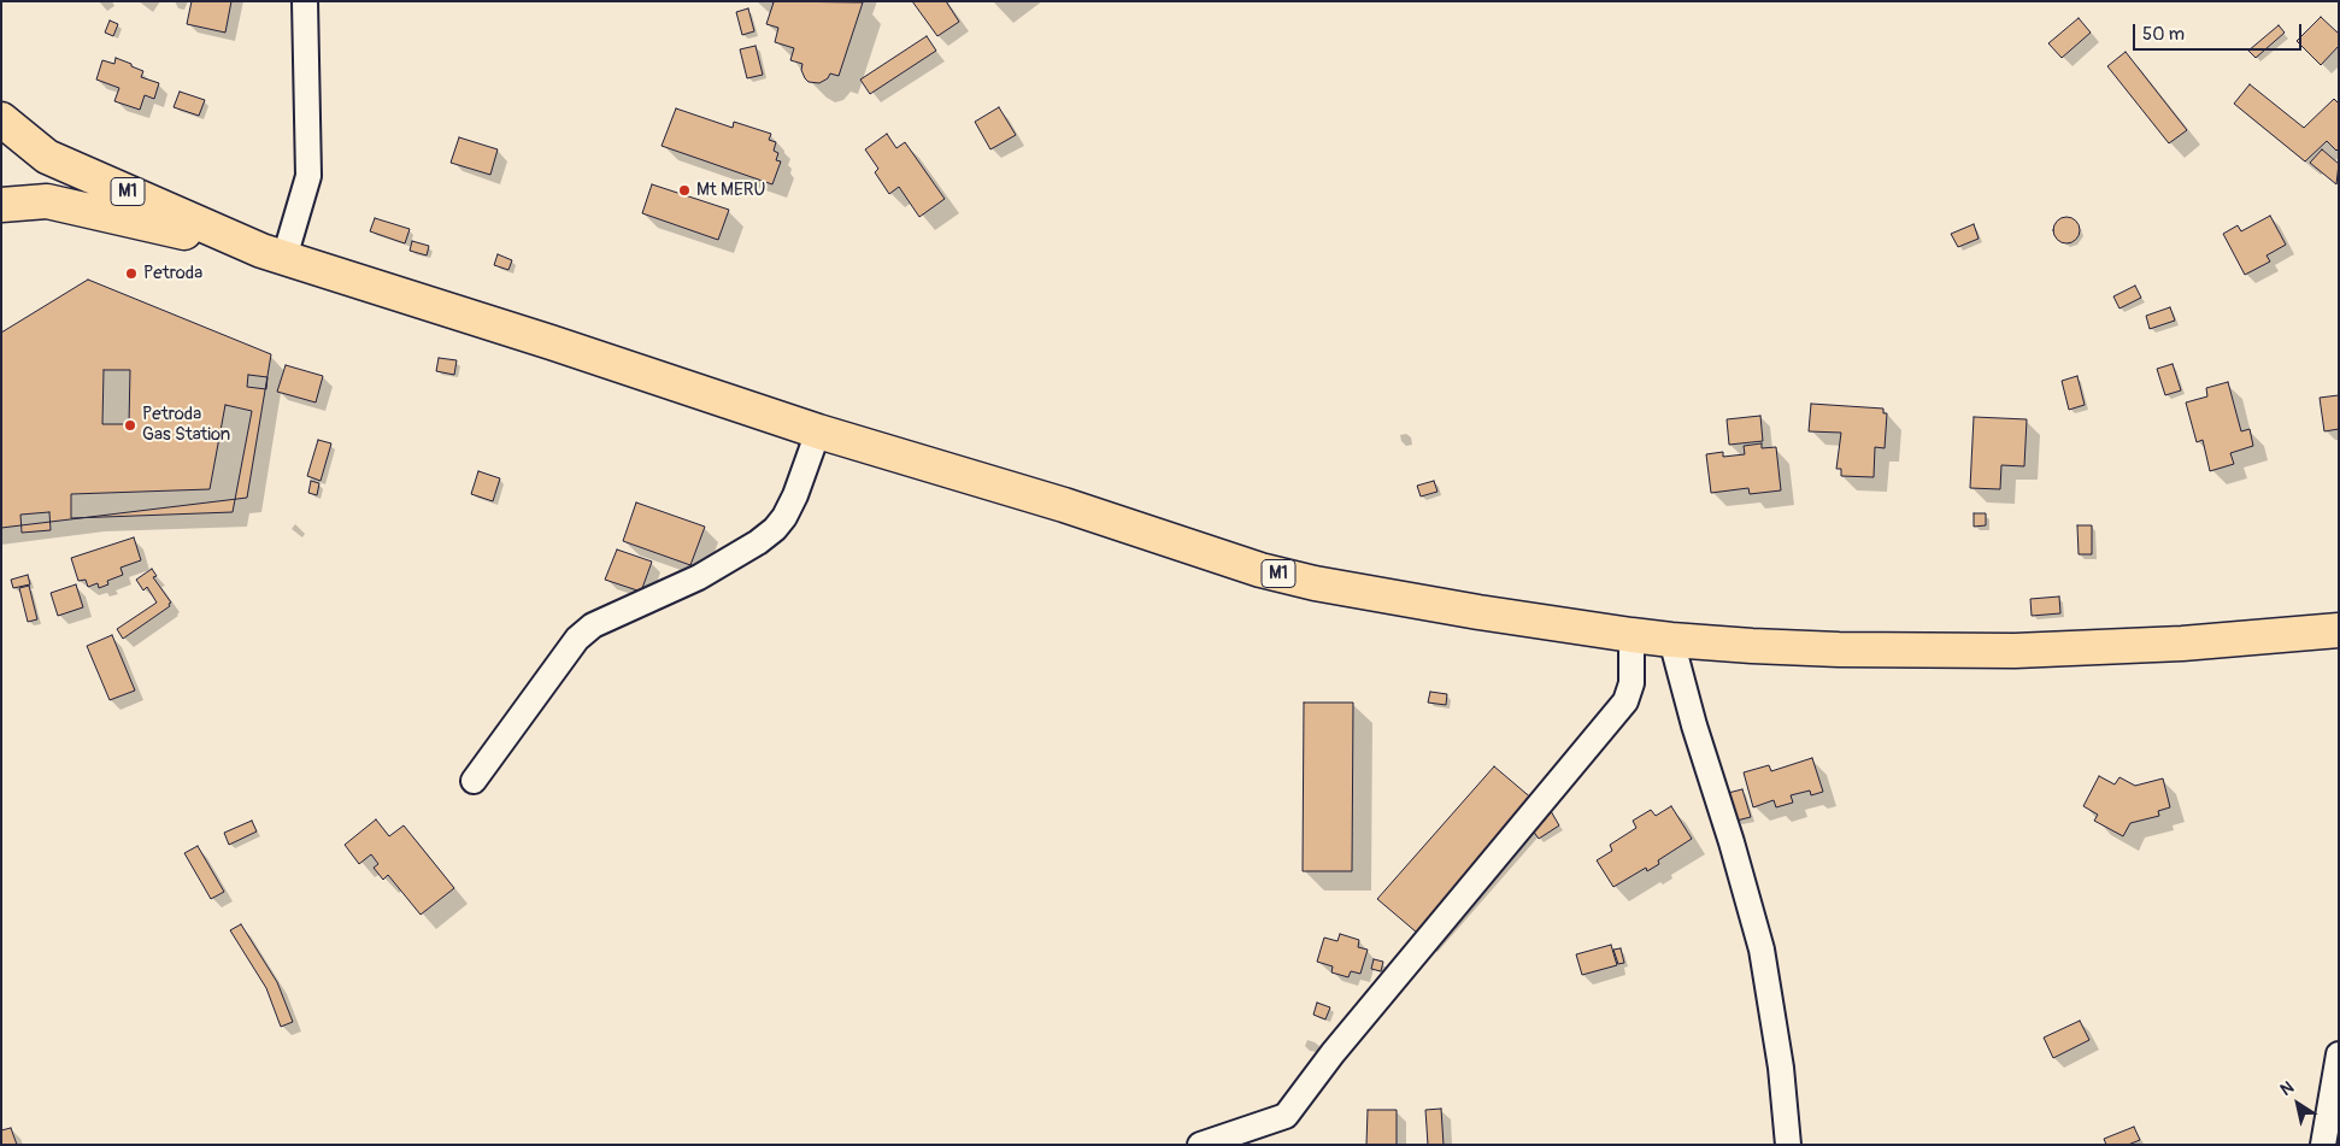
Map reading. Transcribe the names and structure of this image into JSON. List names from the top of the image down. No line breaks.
{"streets":{"highway":["M1"]},"places":["Mt MERU","Petroda","Petroda Gas Station"],"scale_bar":"50 m","north":"top left"}
